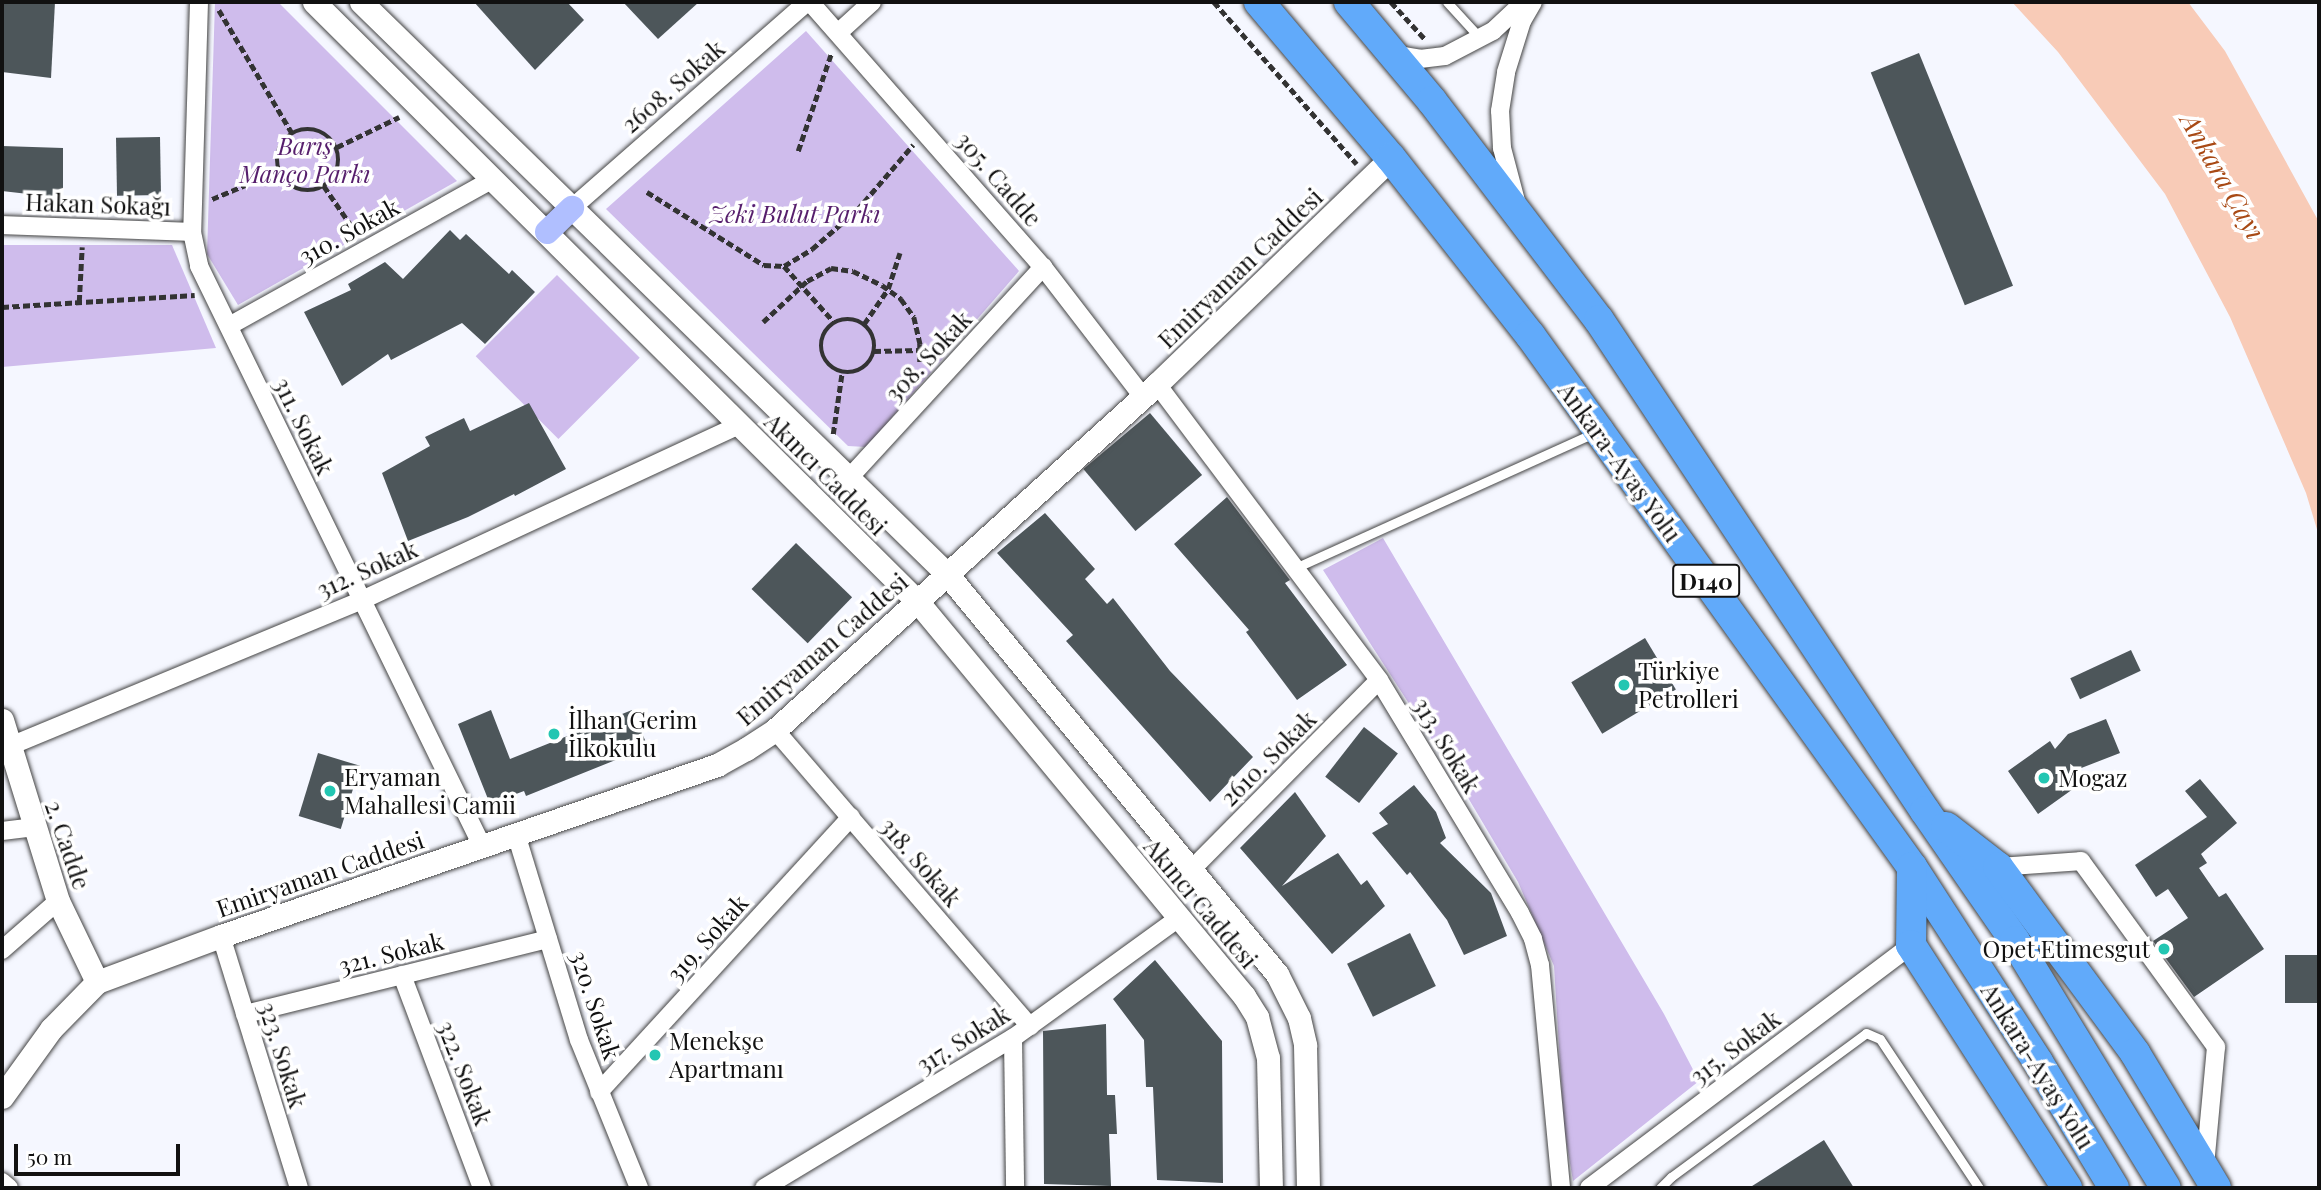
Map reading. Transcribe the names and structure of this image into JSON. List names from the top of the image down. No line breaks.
{"streets":{"highway":["Ankara-Ayaş Yolu","D140"],"street":["2608. Sokak","305. Cadde","Hakan Sokağı","310. Sokak","Emiryaman Caddesi","308. Sokak","311. Sokak","Akıncı Caddesi","312. Sokak","313. Sokak","2610. Sokak","2. Cadde","318. Sokak","319. Sokak","321. Sokak","320. Sokak","317. Sokak","315. Sokak","323. Sokak","322. Sokak"]},"crossings":[["2608. Sokak","305. Cadde"],["2608. Sokak","Akıncı Caddesi"],["305. Cadde","Emiryaman Caddesi"],["305. Cadde","308. Sokak"],["305. Cadde","313. Sokak"],["Hakan Sokağı","311. Sokak"],["310. Sokak","311. Sokak"],["310. Sokak","Akıncı Caddesi"],["Emiryaman Caddesi","311. Sokak"],["Emiryaman Caddesi","Ankara-Ayaş Yolu"],["Emiryaman Caddesi","Akıncı Caddesi"],["Emiryaman Caddesi","313. Sokak"],["Emiryaman Caddesi","2. Cadde"],["Emiryaman Caddesi","318. Sokak"],["Emiryaman Caddesi","320. Sokak"],["Emiryaman Caddesi","323. Sokak"],["308. Sokak","Akıncı Caddesi"],["311. Sokak","312. Sokak"],["Akıncı Caddesi","312. Sokak"],["Akıncı Caddesi","2610. Sokak"],["Akıncı Caddesi","317. Sokak"],["312. Sokak","2. Cadde"],["313. Sokak","2610. Sokak"],["318. Sokak","319. Sokak"],["318. Sokak","317. Sokak"],["319. Sokak","320. Sokak"],["321. Sokak","320. Sokak"],["321. Sokak","323. Sokak"],["321. Sokak","322. Sokak"]],"water":["Ankara Çayı"],"parks":["Barış Manço Parkı","Zeki Bulut Parkı"],"places":["Türkiye Petrolleri","İlhan Gerim İlkokulu","Mogaz","Eryaman Mahallesi Camii","Opet Etimesgut","Menekşe Apartmanı"],"scale_bar":"50 m"}
